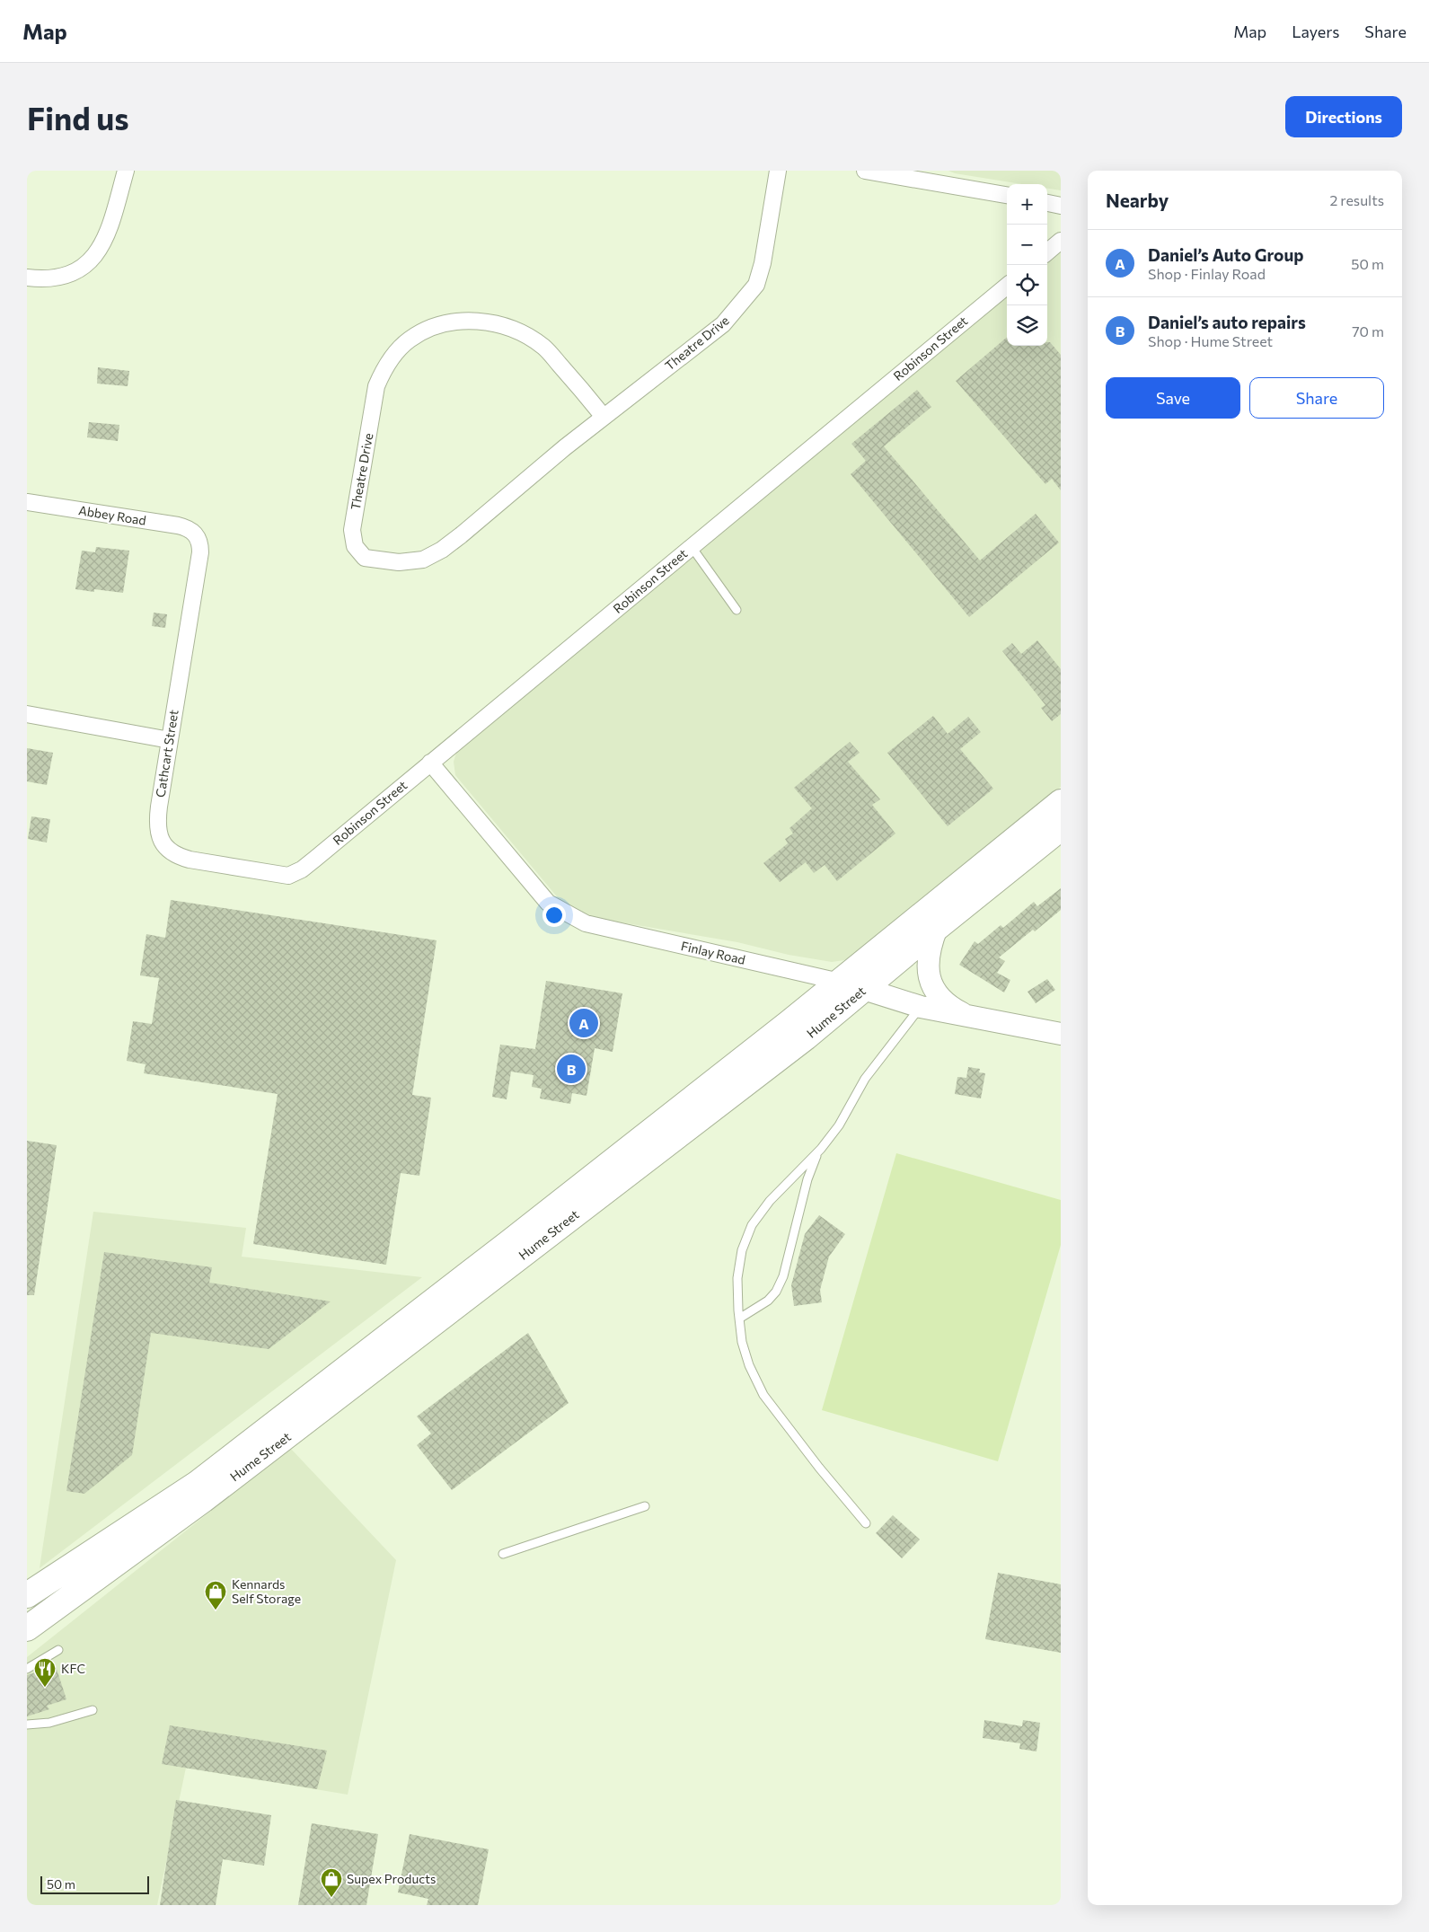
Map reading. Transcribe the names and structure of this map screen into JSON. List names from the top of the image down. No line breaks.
{"streets":{"main road":["Hume Street"],"street":["Theatre Drive","Robinson Street","Abbey Road","Cathcart Street","Finlay Road"]},"crossings":[["Robinson Street","Cathcart Street"],["Robinson Street","Finlay Road"],["Abbey Road","Cathcart Street"],["Finlay Road","Hume Street"]],"places":{"shop":["Kennards Self Storage","Supex Products"],"restaurant":["KFC"]},"scale_bar":"50 m","page":{"header":"Map","nav":["Map","Layers","Share"],"buttons":["Directions",["Save","Share"]],"title":"Find us","heading":["Nearby","2 results"],"map_buttons":["+","−"],"list":[{"mark":"A","name":"Daniel’s Auto Group","note":"Shop · Finlay Road","value":"50 m"},{"mark":"B","name":"Daniel’s auto repairs","note":"Shop · Hume Street","value":"70 m"}],"pins":["A","B"],"scale":"50 m"}}
